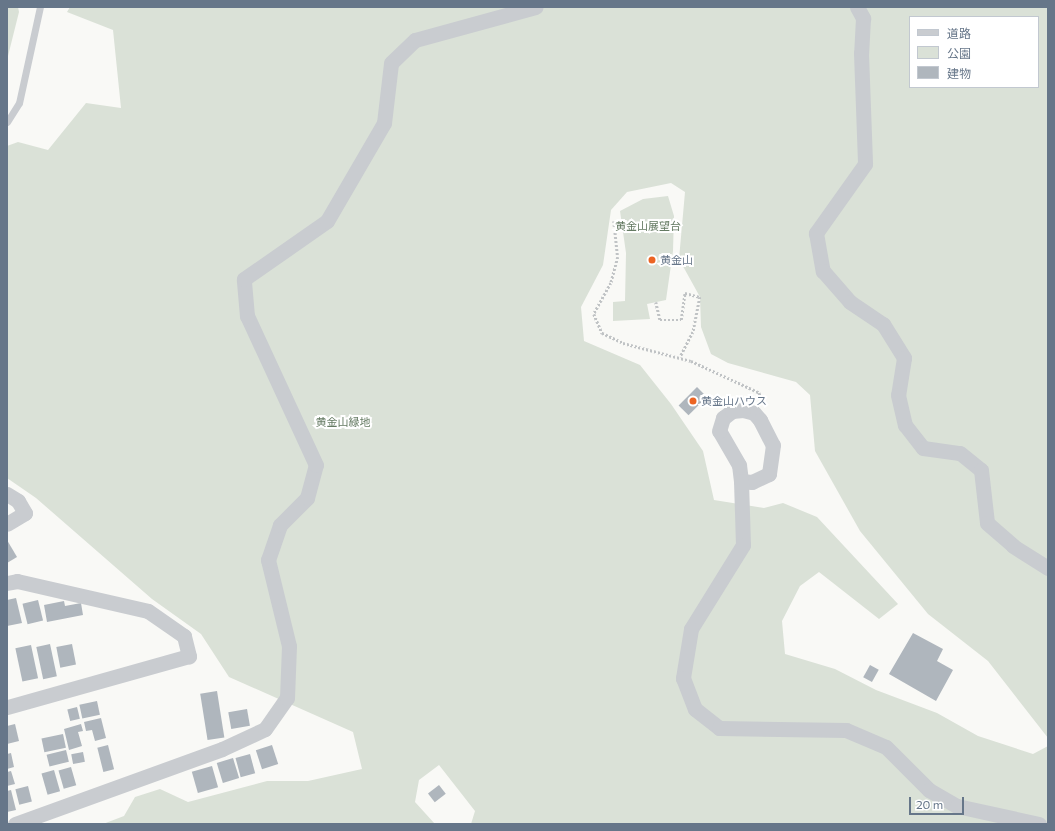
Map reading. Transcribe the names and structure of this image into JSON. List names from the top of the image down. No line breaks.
{"parks":["黄金山展望台","黄金山緑地"],"places":["黄金山","黄金山ハウス"],"legend":["道路","公園","建物"],"scale_bar":"20 m"}
